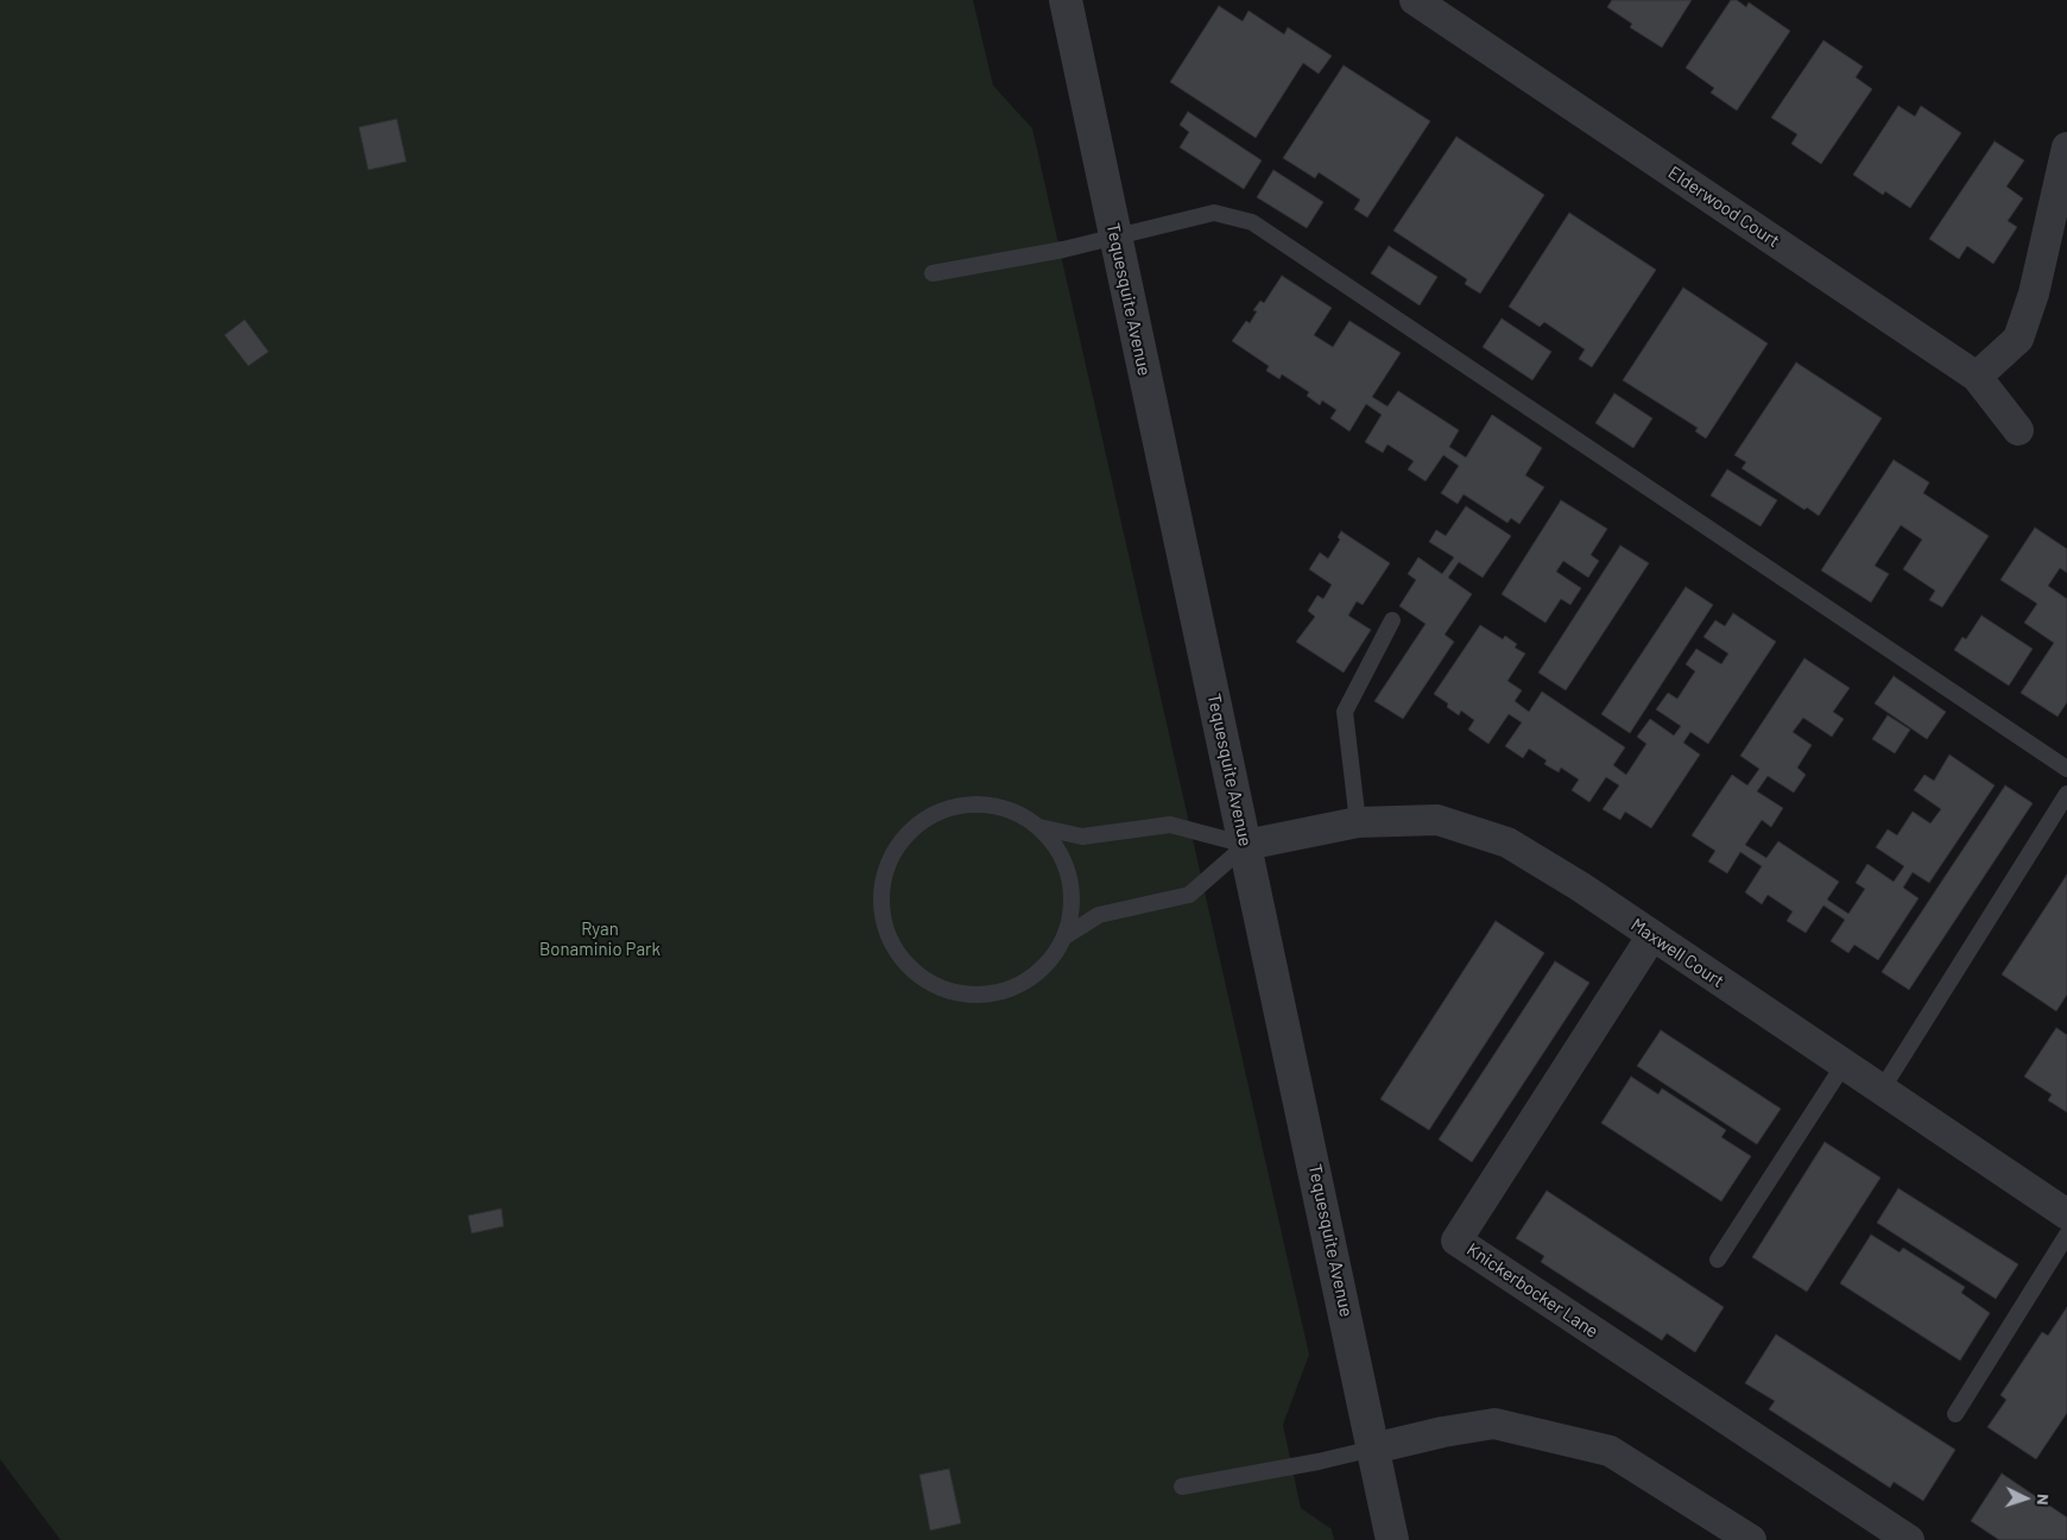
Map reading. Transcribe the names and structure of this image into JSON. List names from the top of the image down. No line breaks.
{"streets":{"street":["Elderwood Court","Tequesquite Avenue","Maxwell Court","Knickerbocker Lane"]},"crossings":[["Tequesquite Avenue","Maxwell Court"],["Maxwell Court","Knickerbocker Lane"]],"parks":["Ryan Bonaminio Park"],"north":"right"}
